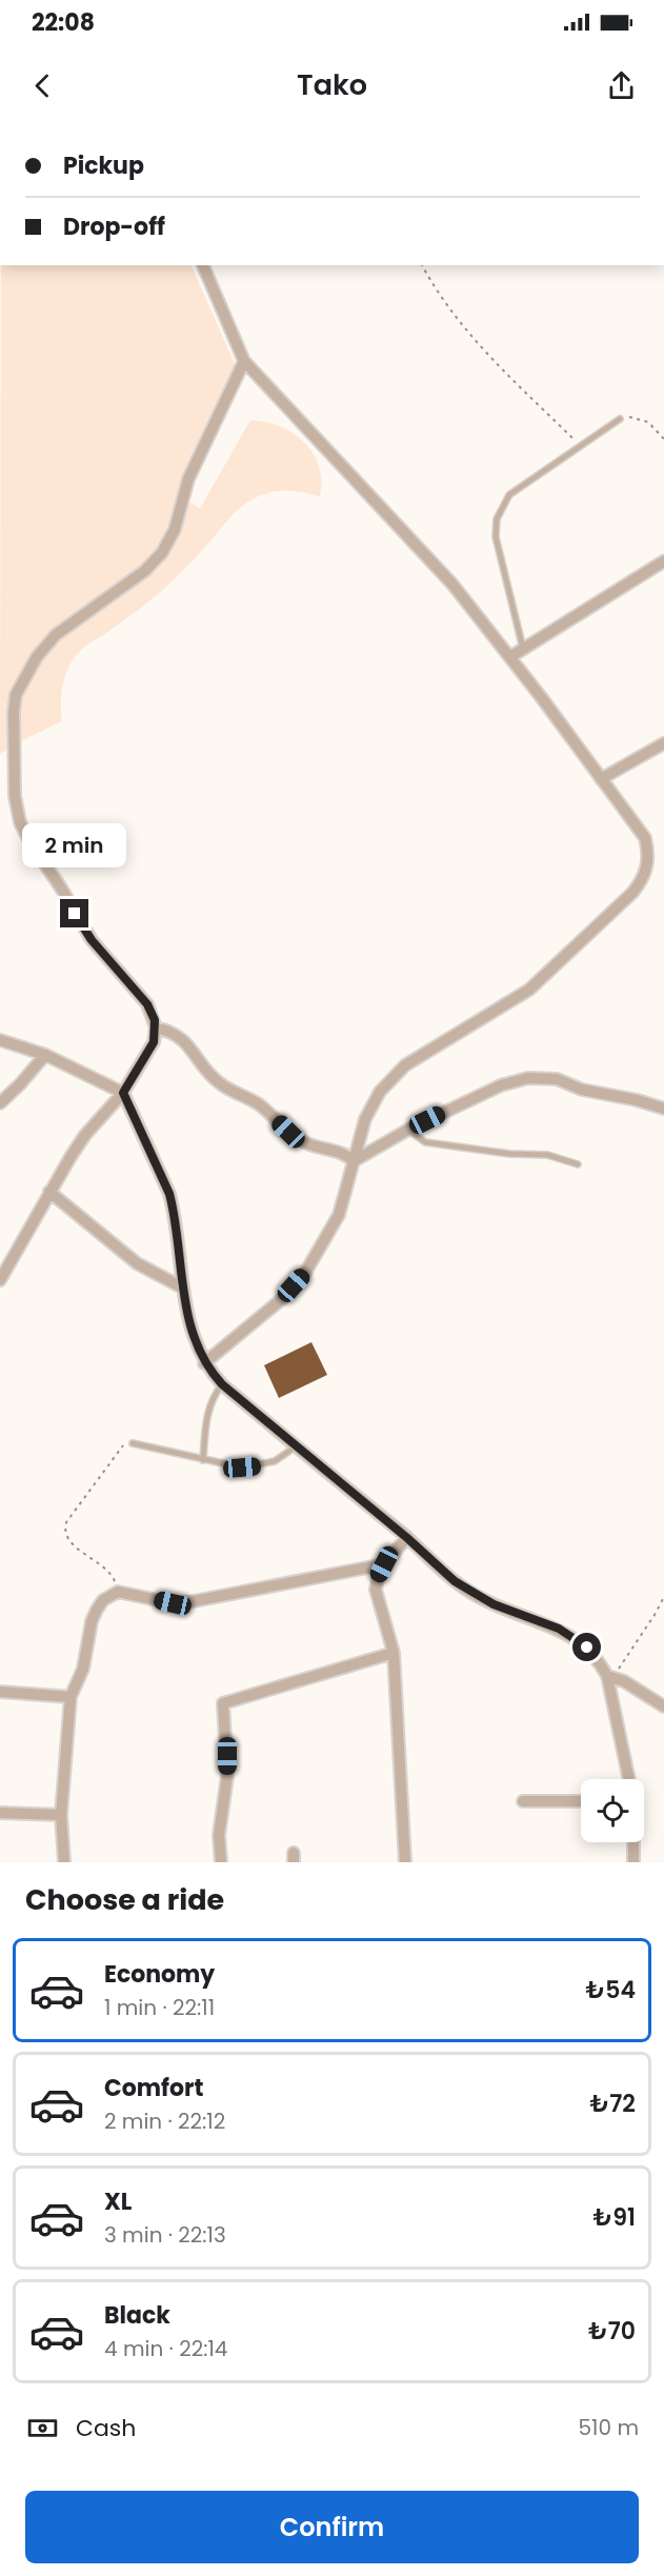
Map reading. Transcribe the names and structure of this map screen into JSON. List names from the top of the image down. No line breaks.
{"page":{"status":"22:08","header":"Tako","banner":["Pickup","Drop-off"],"bubble":"2 min","heading":"Choose a ride","list":[{"name":"Economy","note":"1 min · 22:11","value":"₺54"},{"name":"Comfort","note":"2 min · 22:12","value":"₺72"},{"name":"XL","note":"3 min · 22:13","value":"₺91"},{"name":"Black","note":"4 min · 22:14","value":"₺70"}],"pay":["Cash","510 m"],"buttons":"Confirm"}}
